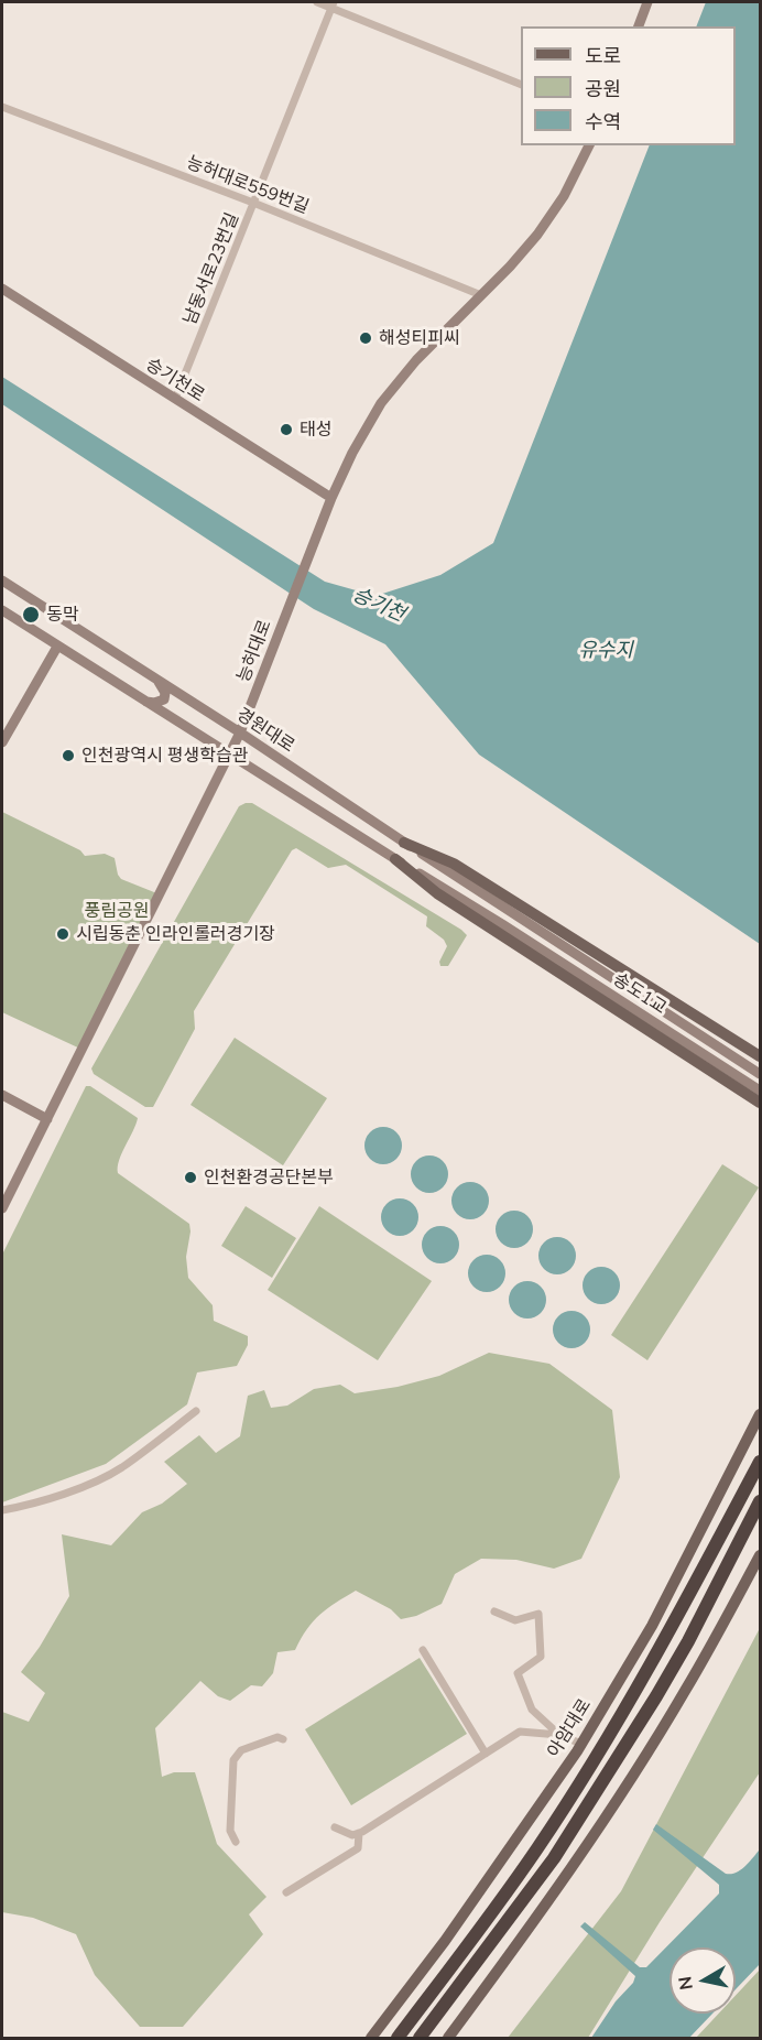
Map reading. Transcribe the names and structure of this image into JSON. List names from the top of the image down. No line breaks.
{"streets":{"highway":["아암대로"],"main road":["승기천로","능허대로","경원대로","송도1교"],"street":["능허대로559번길","남동서로23번길"]},"crossings":[["능허대로559번길","남동서로23번길"],["능허대로559번길","능허대로"],["남동서로23번길","승기천로"],["승기천로","능허대로"],["능허대로","경원대로"],["경원대로","송도1교"]],"water":["승기천","유수지"],"parks":["풍림공원"],"places":["해성티피씨","태성","동막","인천광역시 평생학습관","시립동춘 인라인롤러경기장","인천환경공단본부"],"legend":["도로","공원","수역"],"north":"left"}
